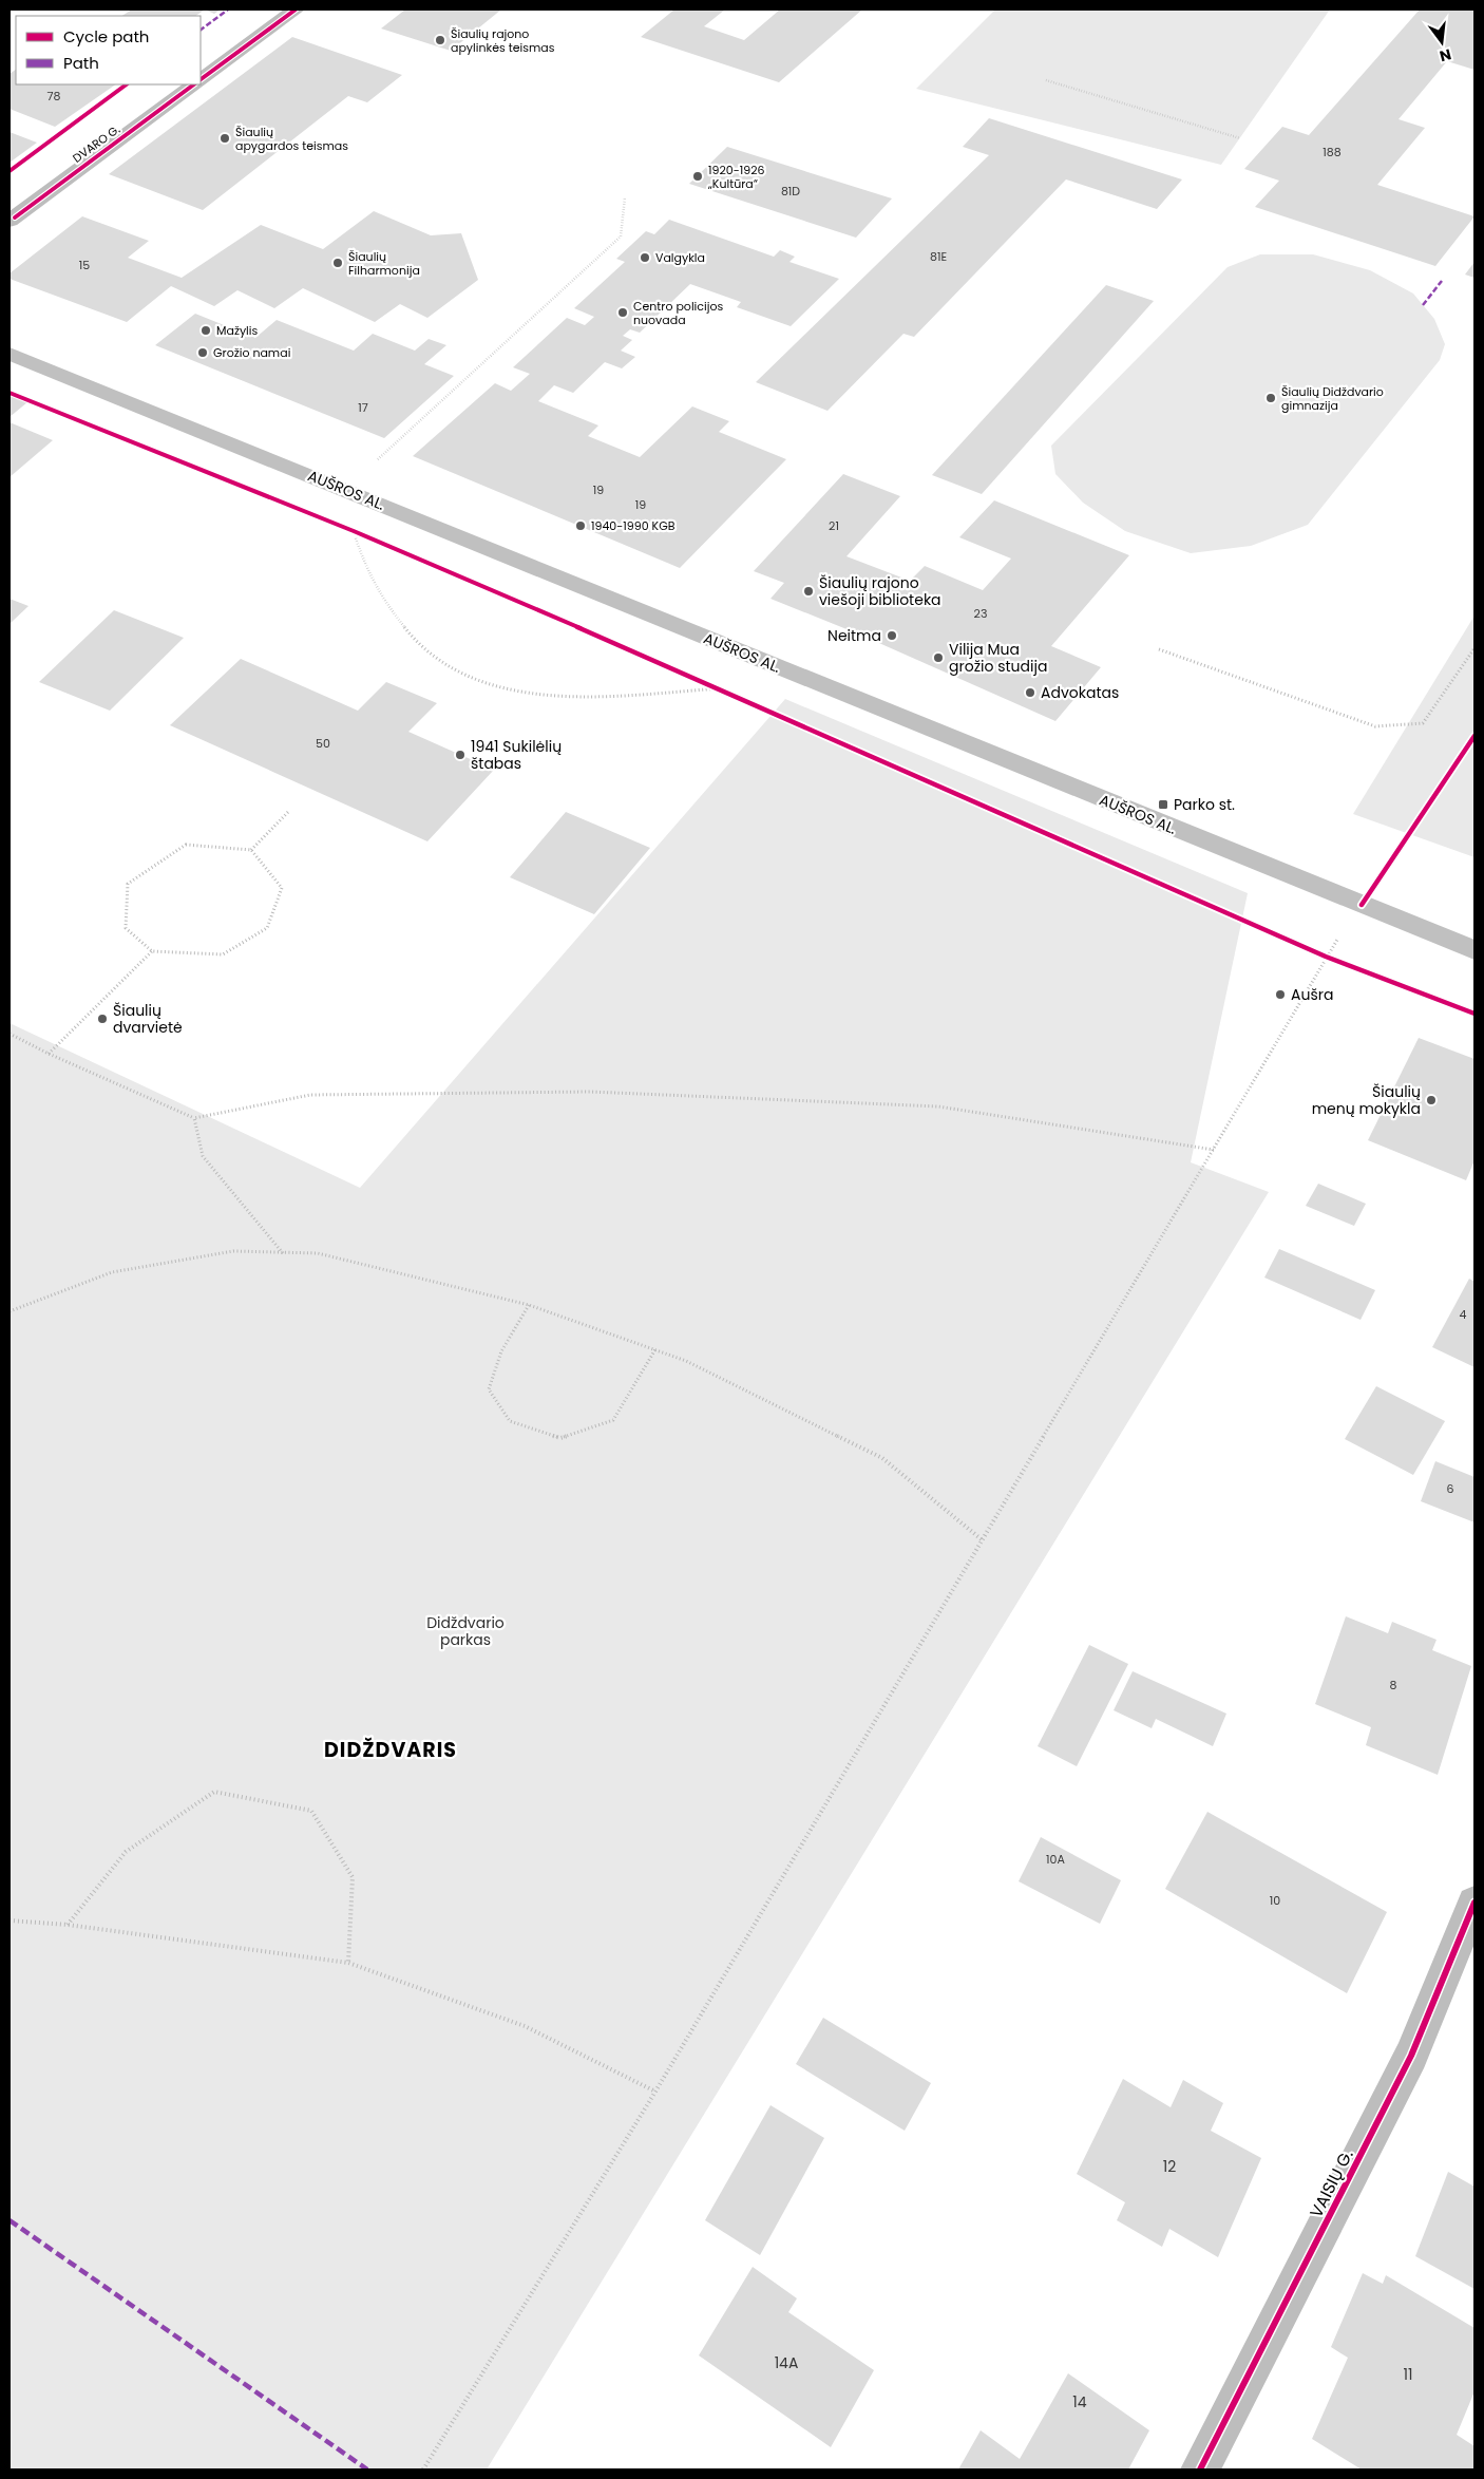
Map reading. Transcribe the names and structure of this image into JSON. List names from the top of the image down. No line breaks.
{"streets":{"main road":["AUŠROS AL."],"street":["DVARO G.","VAISIŲ G."]},"districts":["DIDŽDVARIS"],"parks":["Didždvario parkas"],"places":{"other":["Šiaulių rajono apylinkės teismas","Šiaulių apygardos teismas","1920-1926 „Kultūra“","Valgykla","Šiaulių Filharmonija","Centro policijos nuovada","Mažylis","Grožio namai","Šiaulių Didždvario gimnazija","1940-1990 KGB","Šiaulių rajono viešoji biblioteka","Neitma","Vilija Mua grožio studija","Advokatas","1941 Sukilėlių štabas","Aušra","Šiaulių dvarvietė","Šiaulių menų mokykla"],"transit":["Parko st."]},"house_numbers":["78","188","81D","81E","15","17","19","19","21","23","50","4","6","8","10A","10","12","14A","11","14"],"legend":["Cycle path","Path"],"north":"bottom"}
